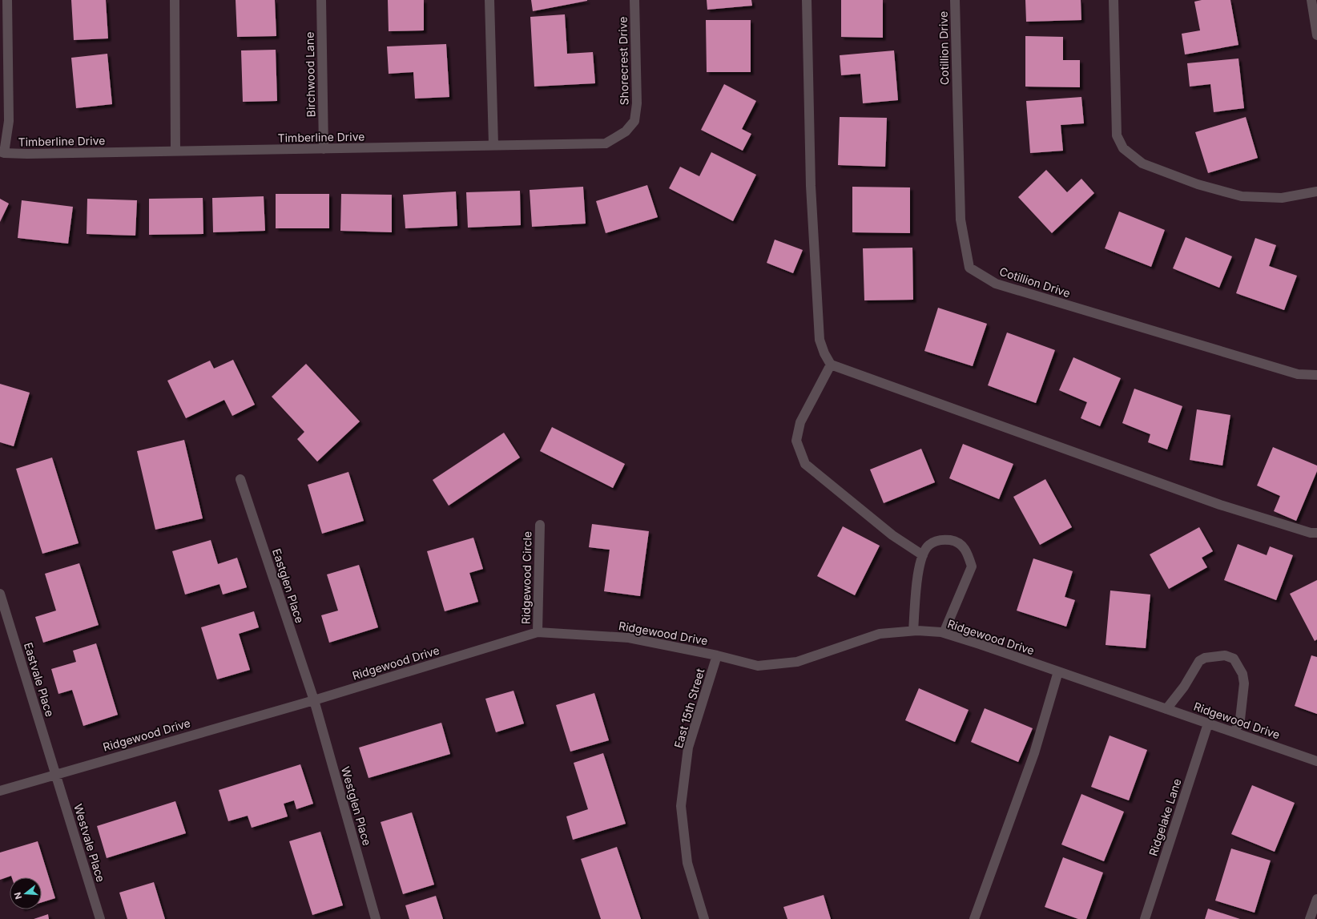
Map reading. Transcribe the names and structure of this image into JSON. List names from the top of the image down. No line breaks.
{"streets":{"street":["Cotillion Drive","Shorecrest Drive","Birchwood Lane","Timberline Drive","Ridgewood Circle","Eastglen Place","Ridgewood Drive","Eastvale Place","East 15th Street","Westglen Place","Ridgelake Lane","Westvale Place"]},"crossings":[["Shorecrest Drive","Timberline Drive"],["Birchwood Lane","Timberline Drive"],["Ridgewood Circle","Ridgewood Drive"],["Eastglen Place","Ridgewood Drive"],["Eastglen Place","Westglen Place"],["Ridgewood Drive","Eastvale Place"],["Ridgewood Drive","East 15th Street"],["Ridgewood Drive","Westglen Place"],["Ridgewood Drive","Ridgelake Lane"],["Ridgewood Drive","Westvale Place"],["Eastvale Place","Westvale Place"]],"north":"left"}
